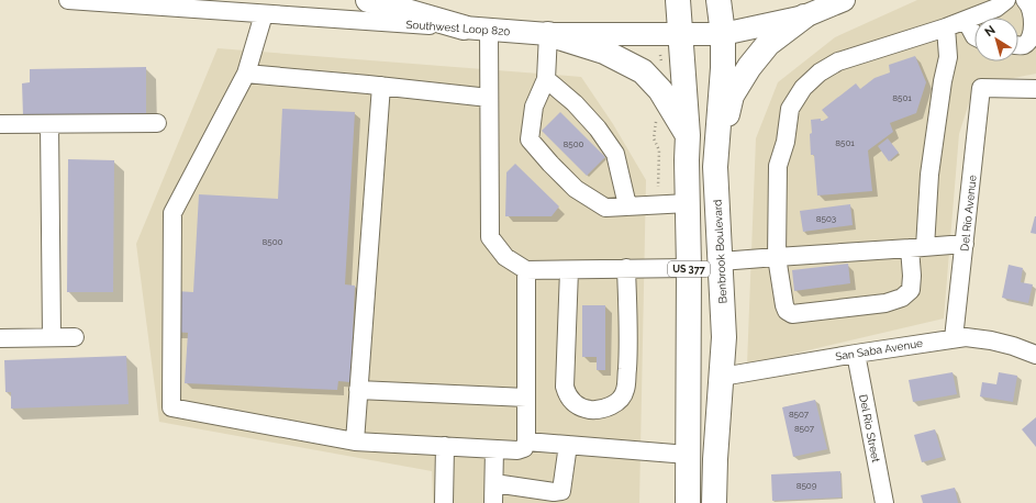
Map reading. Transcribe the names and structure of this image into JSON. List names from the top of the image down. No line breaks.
{"streets":{"highway":["Benbrook Boulevard","US 377"],"main road":["Southwest Loop 820"],"street":["Del Rio Avenue","San Saba Avenue","Del Rio Street"]},"crossings":[["Southwest Loop 820","Benbrook Boulevard"],["Southwest Loop 820","US 377"],["Del Rio Avenue","San Saba Avenue"],["Benbrook Boulevard","San Saba Avenue"],["San Saba Avenue","Del Rio Street"]],"house_numbers":["8501","8501","8500","8503","8500","8507","8507","8509"],"north":"top left"}
